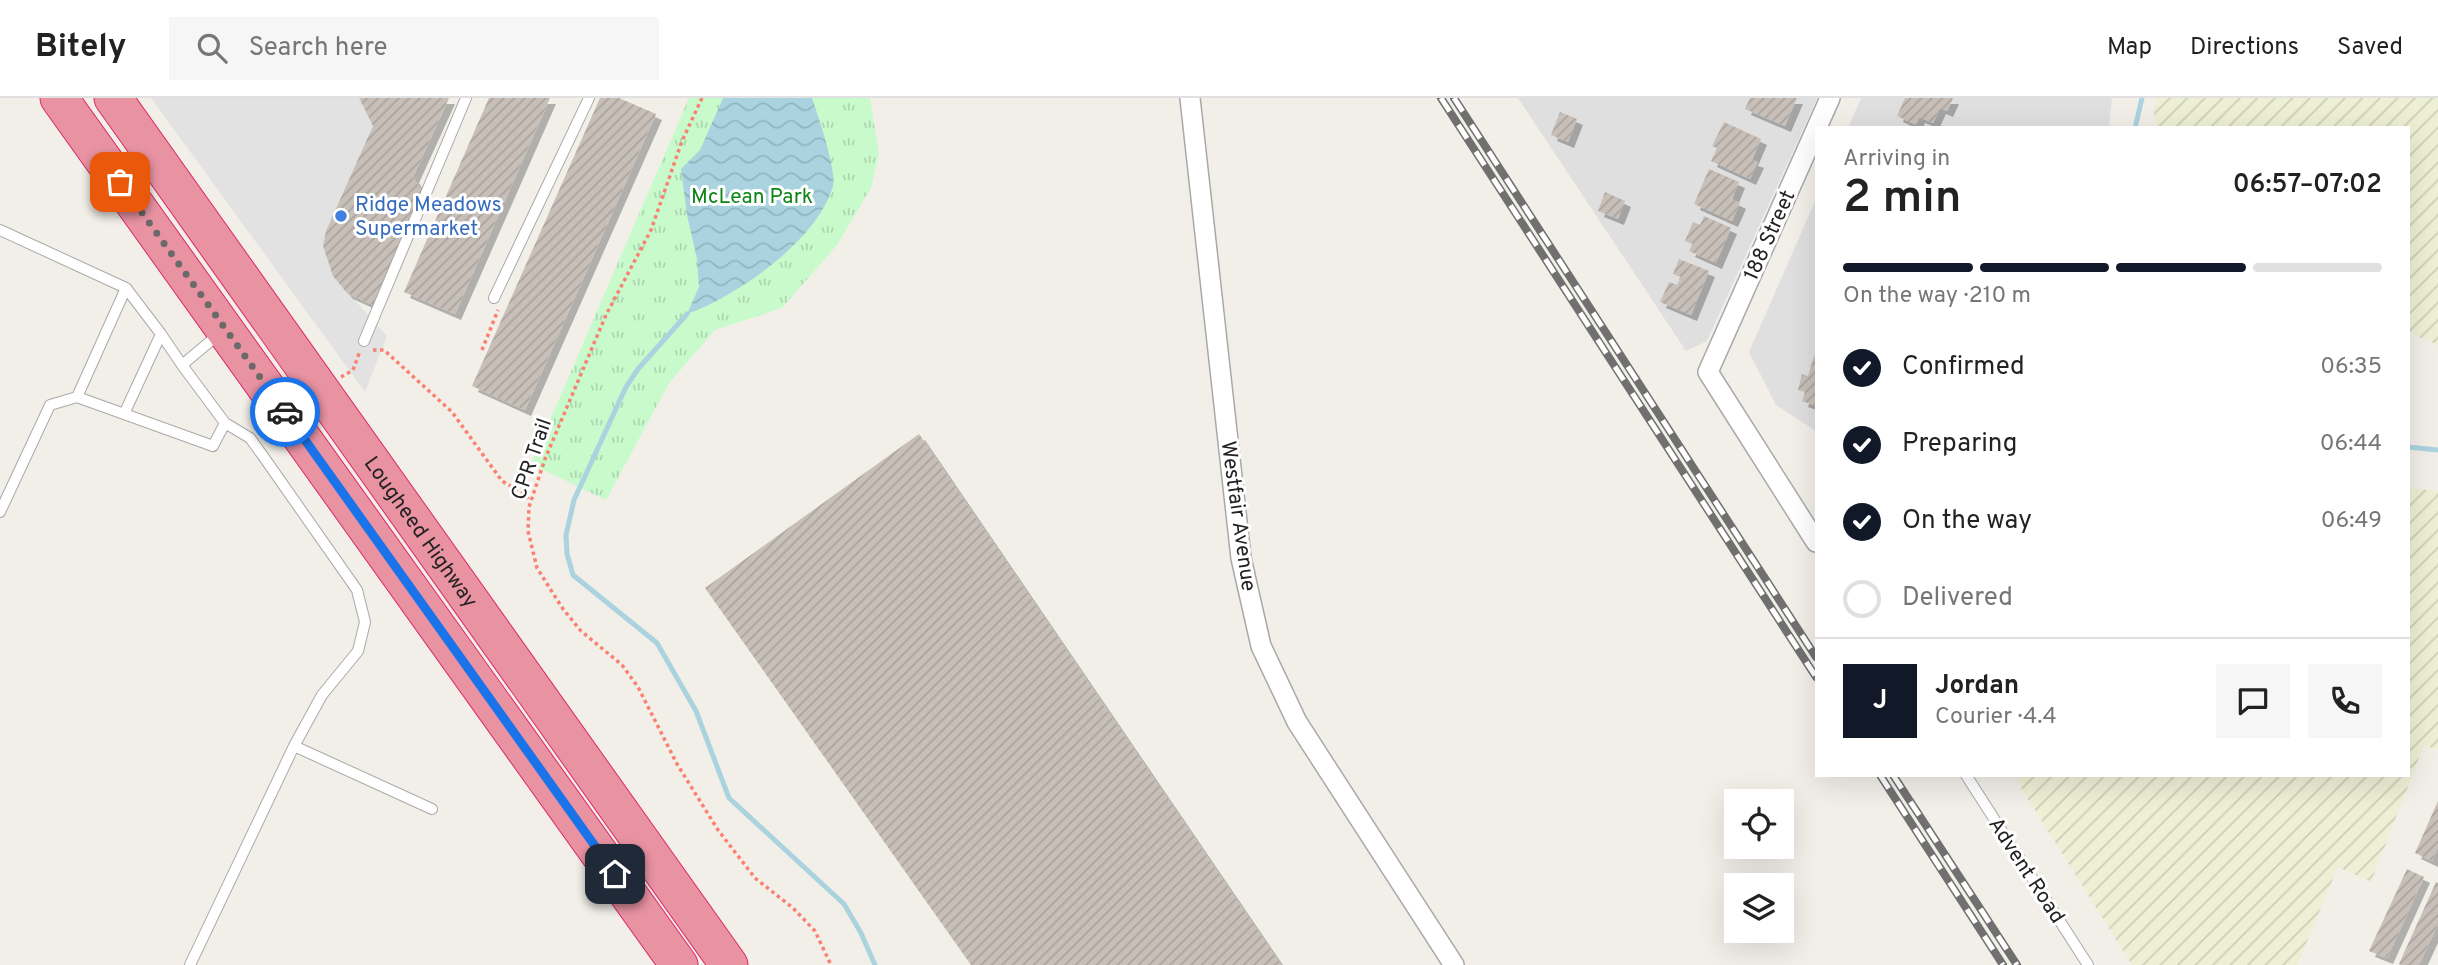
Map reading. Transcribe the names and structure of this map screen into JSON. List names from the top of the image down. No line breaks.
{"streets":{"highway":["Lougheed Highway"],"street":["188 Street","Westfair Avenue"],"lane":["Advent Road"],"path":["CPR Trail"]},"parks":["McLean Park"],"places":["Ridge Meadows Supermarket"],"page":{"header":"Bitely","search":"Search here","nav":["Map","Directions","Saved"],"heading":["2 min","Arriving in","06:57–07:02"],"panel":["Jordan","Courier · 4.4"],"bar":"On the way · 210 m","list":[["Confirmed","06:35"],["Preparing","06:44"],["On the way","06:49"],"Delivered"],"round":"J"}}
